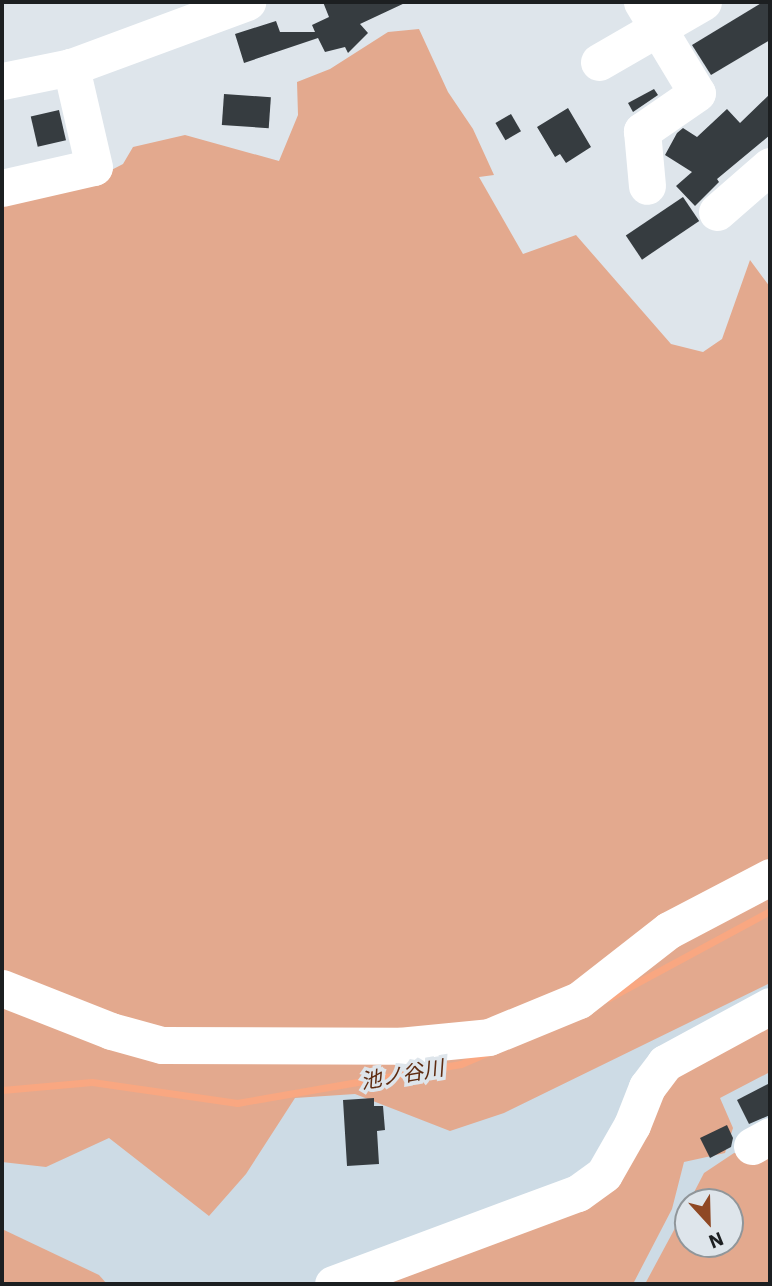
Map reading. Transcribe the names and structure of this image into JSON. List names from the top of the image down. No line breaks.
{"water":["池ノ谷川"],"north":"bottom"}
